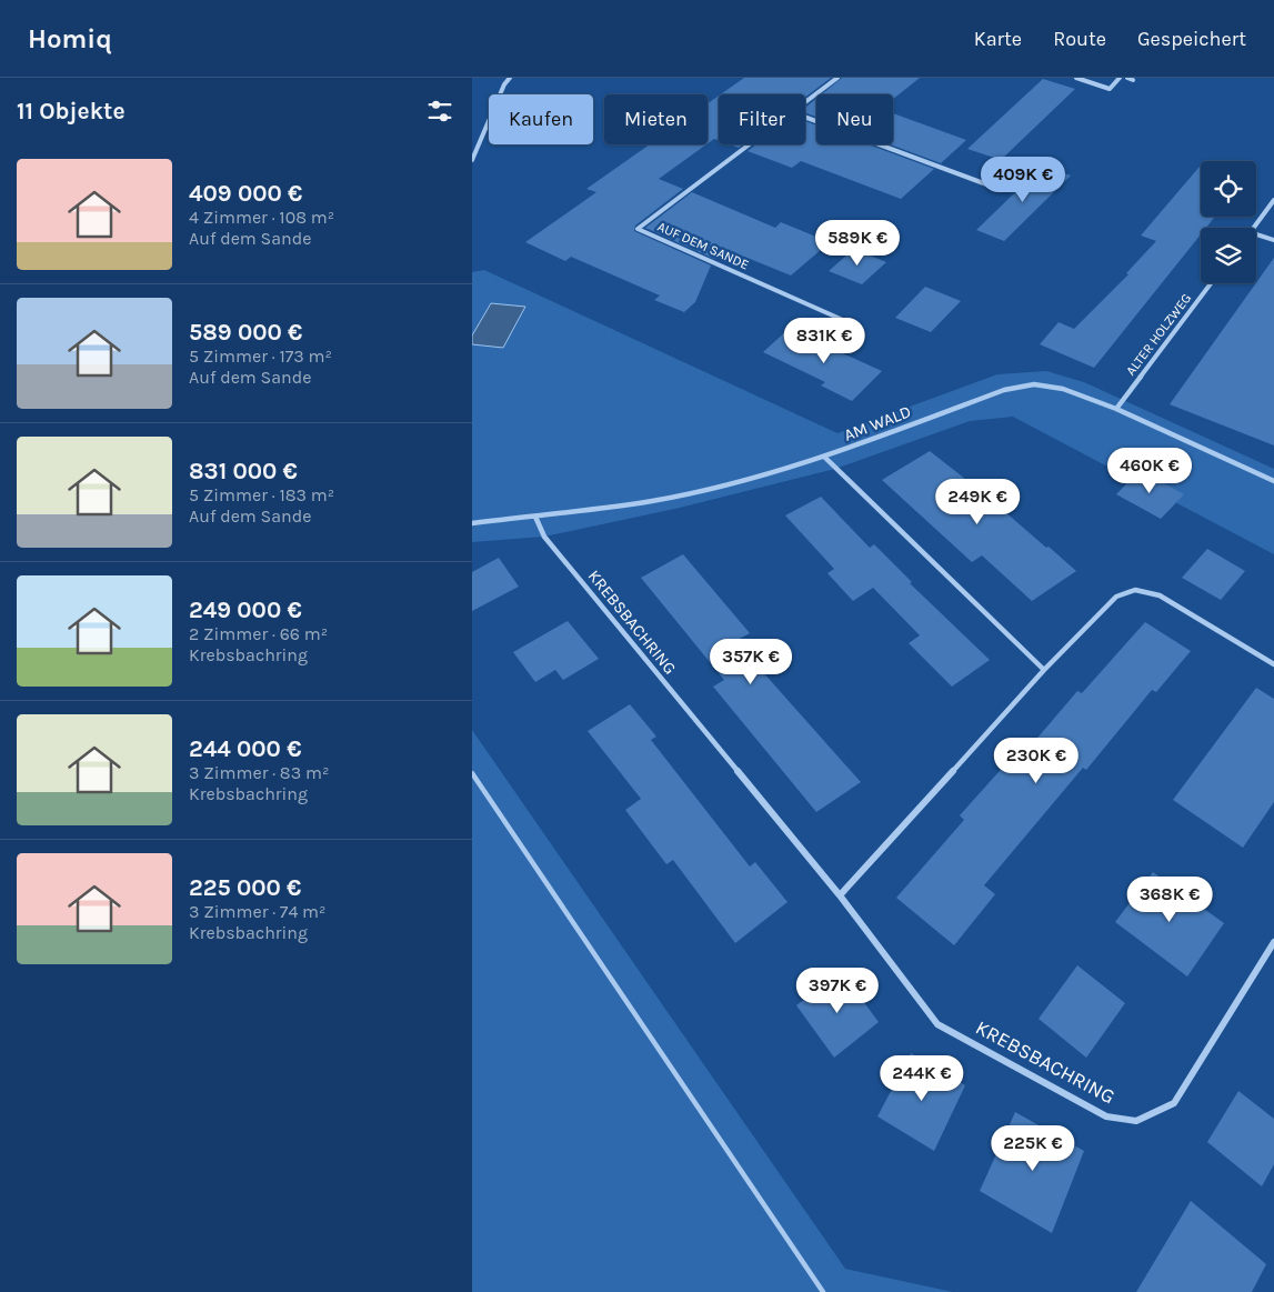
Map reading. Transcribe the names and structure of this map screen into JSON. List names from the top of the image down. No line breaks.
{"streets":{"street":["AUF DEM SANDE","ALTER HOLZWEG","AM WALD","KREBSBACHRING"]},"crossings":[["ALTER HOLZWEG","AM WALD"],["AM WALD","KREBSBACHRING"]],"page":{"header":"Homiq","nav":["Karte","Route","Gespeichert"],"heading":"11 Objekte","chip":["Kaufen","Mieten","Filter","Neu"],"list":[{"name":"409 000 €","note":"4 Zimmer · 108 m² · Auf dem Sande"},{"name":"589 000 €","note":"5 Zimmer · 173 m² · Auf dem Sande"},{"name":"831 000 €","note":"5 Zimmer · 183 m² · Auf dem Sande"},{"name":"249 000 €","note":"2 Zimmer · 66 m² · Krebsbachring"},{"name":"244 000 €","note":"3 Zimmer · 83 m² · Krebsbachring"},{"name":"225 000 €","note":"3 Zimmer · 74 m² · Krebsbachring"}],"price":["409K €","589K €","831K €","460K €","249K €","357K €","230K €","368K €","397K €","244K €","225K €"]}}
